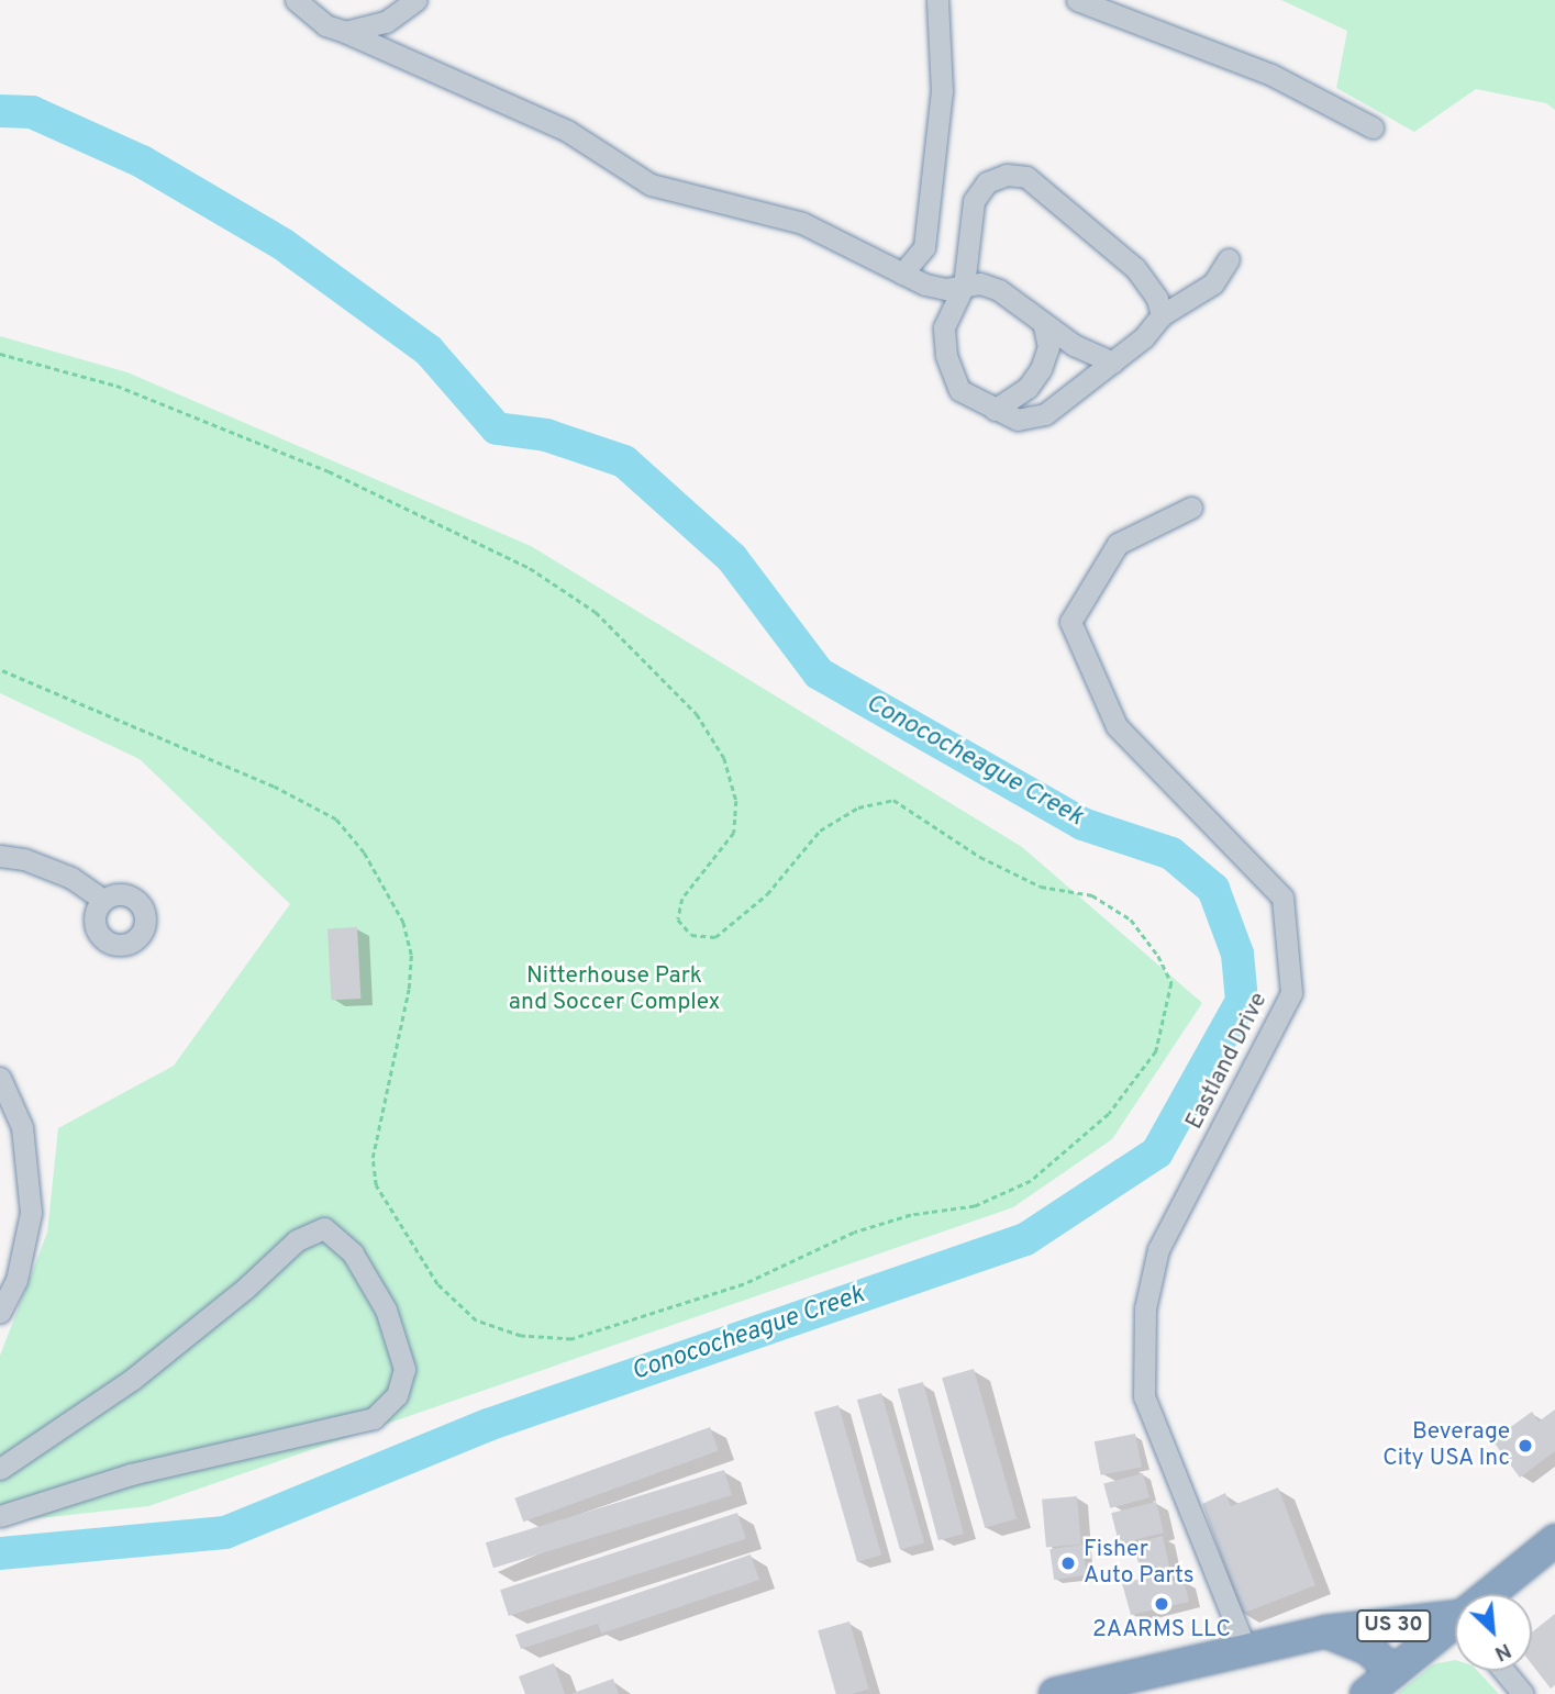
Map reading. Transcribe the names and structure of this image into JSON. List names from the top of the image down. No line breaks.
{"streets":{"highway":["US 30"],"street":["Eastland Drive"]},"crossings":[["Eastland Drive","US 30"]],"water":["Conococheague Creek"],"parks":["Nitterhouse Park and Soccer Complex"],"places":["Beverage City USA Inc","Fisher Auto Parts","2AARMS LLC"],"north":"bottom right"}
